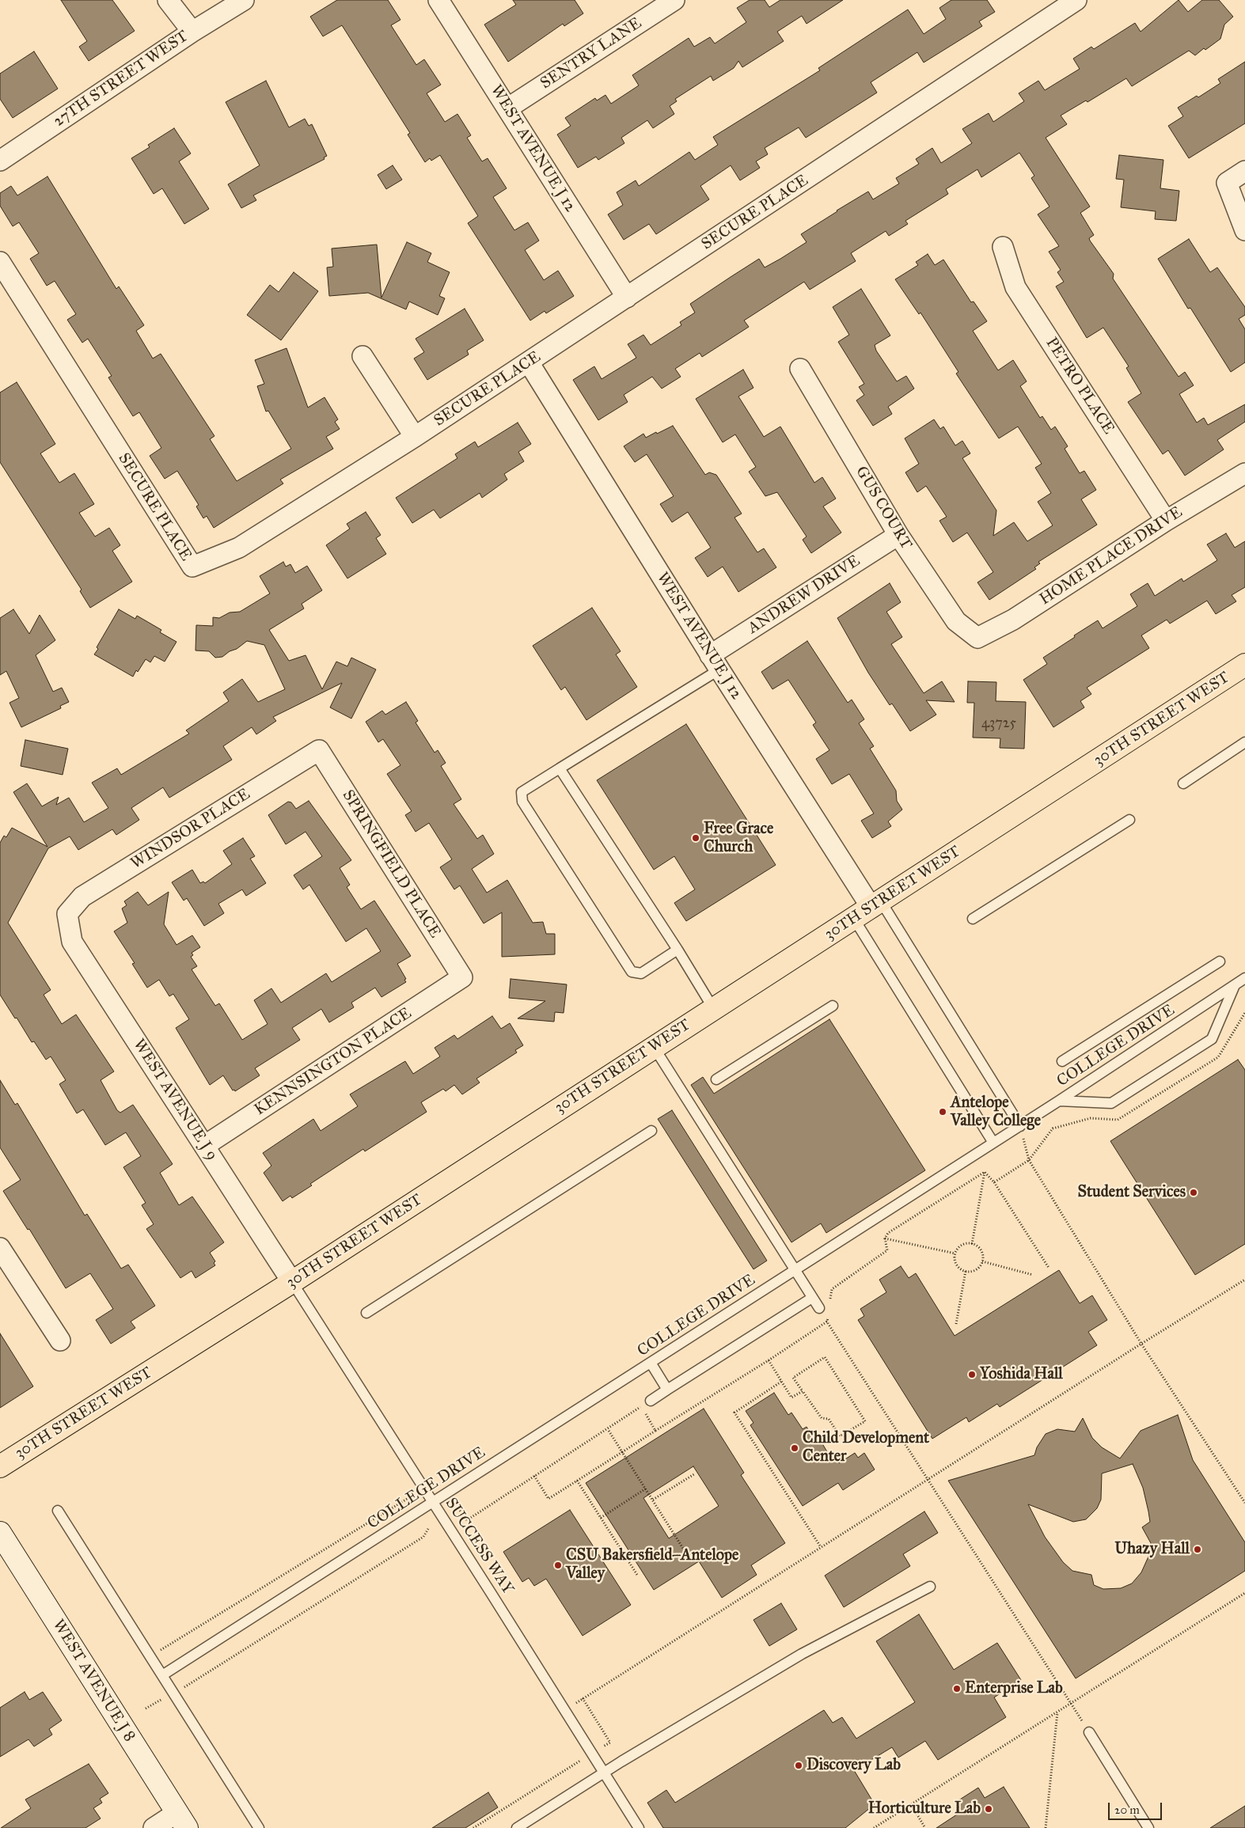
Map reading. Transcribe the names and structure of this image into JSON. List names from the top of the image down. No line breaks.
{"streets":{"main road":["30TH STREET WEST"],"street":["SENTRY LANE","27TH STREET WEST","WEST AVENUE J 12","SECURE PLACE","PETRO PLACE","GUS COURT","HOME PLACE DRIVE","ANDREW DRIVE","WINDSOR PLACE","SPRINGFIELD PLACE","KENNSINGTON PLACE","WEST AVENUE J 9","WEST AVENUE J 8"],"lane":["COLLEGE DRIVE","SUCCESS WAY"]},"crossings":[["SENTRY LANE","WEST AVENUE J 12"],["WEST AVENUE J 12","SECURE PLACE"],["WEST AVENUE J 12","ANDREW DRIVE"],["WEST AVENUE J 12","30TH STREET WEST"],["PETRO PLACE","HOME PLACE DRIVE"],["GUS COURT","HOME PLACE DRIVE"],["GUS COURT","ANDREW DRIVE"],["30TH STREET WEST","WEST AVENUE J 9"],["30TH STREET WEST","SUCCESS WAY"],["WINDSOR PLACE","SPRINGFIELD PLACE"],["WINDSOR PLACE","WEST AVENUE J 9"],["SPRINGFIELD PLACE","KENNSINGTON PLACE"],["COLLEGE DRIVE","SUCCESS WAY"],["KENNSINGTON PLACE","WEST AVENUE J 9"],["WEST AVENUE J 9","SUCCESS WAY"]],"places":["Free Grace Church","Antelope Valley College","Student Services","Yoshida Hall","Child Development Center","Uhazy Hall","CSU Bakersfield–Antelope Valley","Enterprise Lab","Discovery Lab","Horticulture Lab"],"house_numbers":["43725"],"scale_bar":"20 m"}
